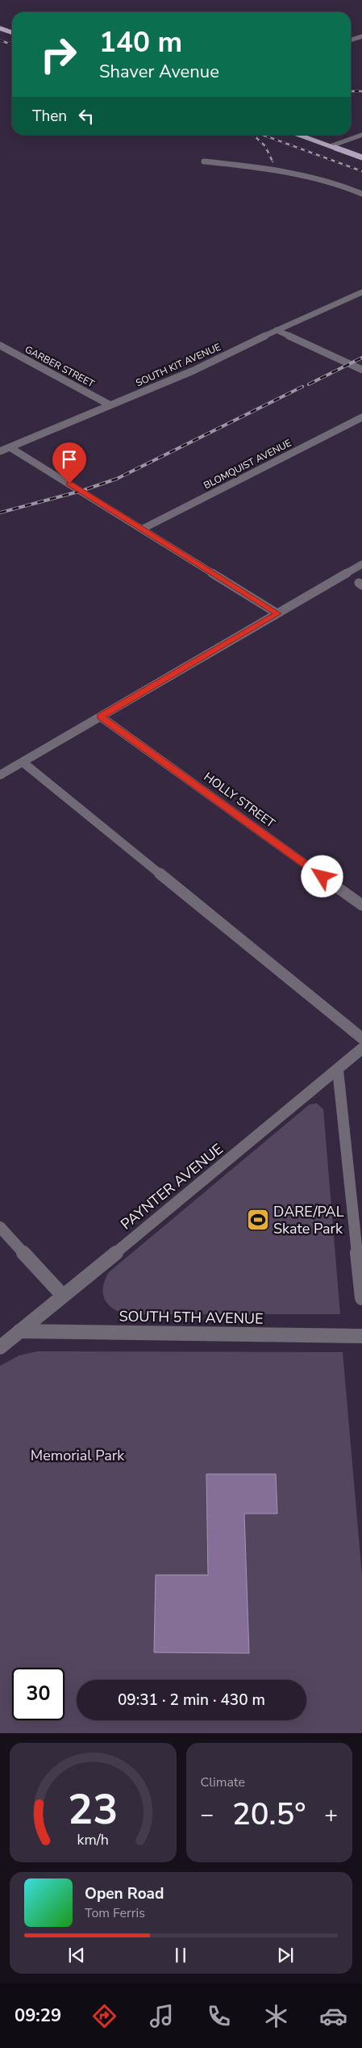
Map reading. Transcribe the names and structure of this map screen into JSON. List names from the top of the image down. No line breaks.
{"streets":{"street":["SOUTH KIT AVENUE","GARBER STREET","BLOMQUIST AVENUE","HOLLY STREET","PAYNTER AVENUE","SOUTH 5TH AVENUE"]},"crossings":[["SOUTH KIT AVENUE","GARBER STREET"],["PAYNTER AVENUE","SOUTH 5TH AVENUE"]],"parks":["Memorial Park"],"places":{"sports":["DARE/PAL Skate Park"]},"page":{"turn":["140 m","Shaver Avenue"],"then":"Then","limit":"30","trip":"09:31 · 2 min · 430 m","tile":"Climate","heat":["−","20.5°","+"],"song":["Open Road","Tom Ferris"],"tabs":"09:29","gauge":["23","km/h"]}}
